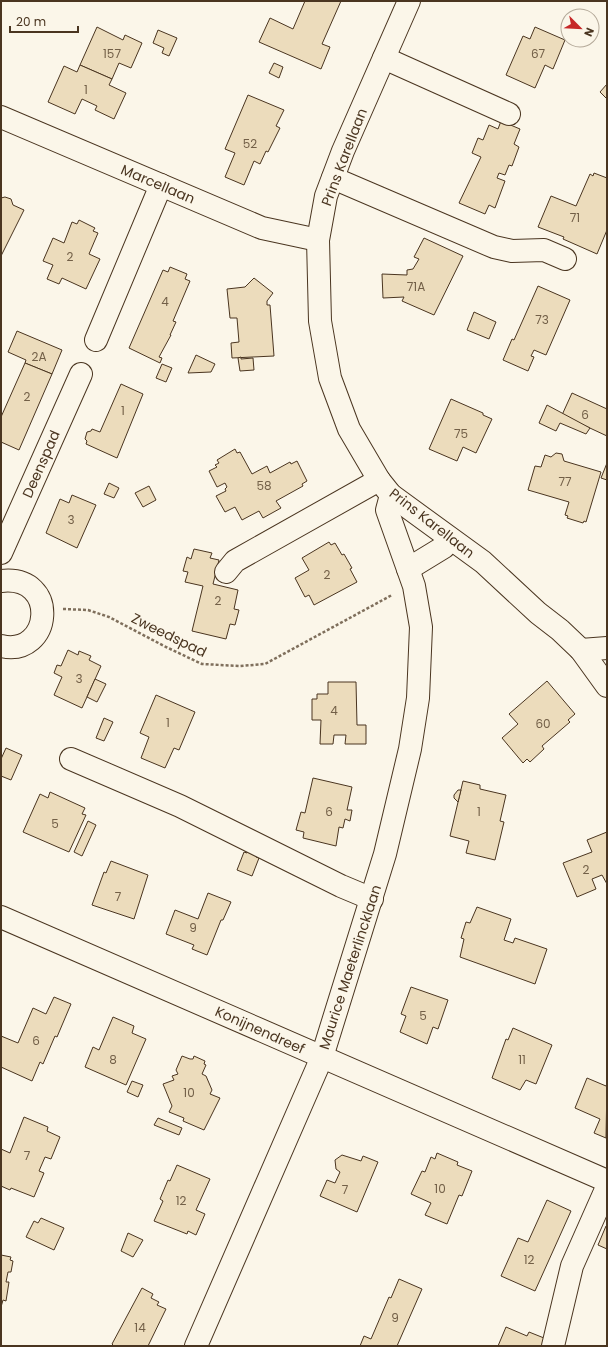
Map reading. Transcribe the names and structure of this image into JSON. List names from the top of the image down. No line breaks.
{"streets":{"street":["Prins Karellaan","Marcellaan","Deenspad","Maurice Maeterlincklaan","Konijnendreef"],"path":["Zweedspad"]},"crossings":[["Prins Karellaan","Marcellaan"],["Prins Karellaan","Maurice Maeterlincklaan"],["Zweedspad","Maurice Maeterlincklaan"],["Maurice Maeterlincklaan","Konijnendreef"]],"house_numbers":["157","67","1","52","71","2","71A","4","73","2A","2","1","6","75","77","58","3","2","2","3","4","1","60","6","1","5","2","7","9","5","6","8","11","10","7","10","7","12","12","9","14"],"scale_bar":"20 m","north":"bottom right"}
